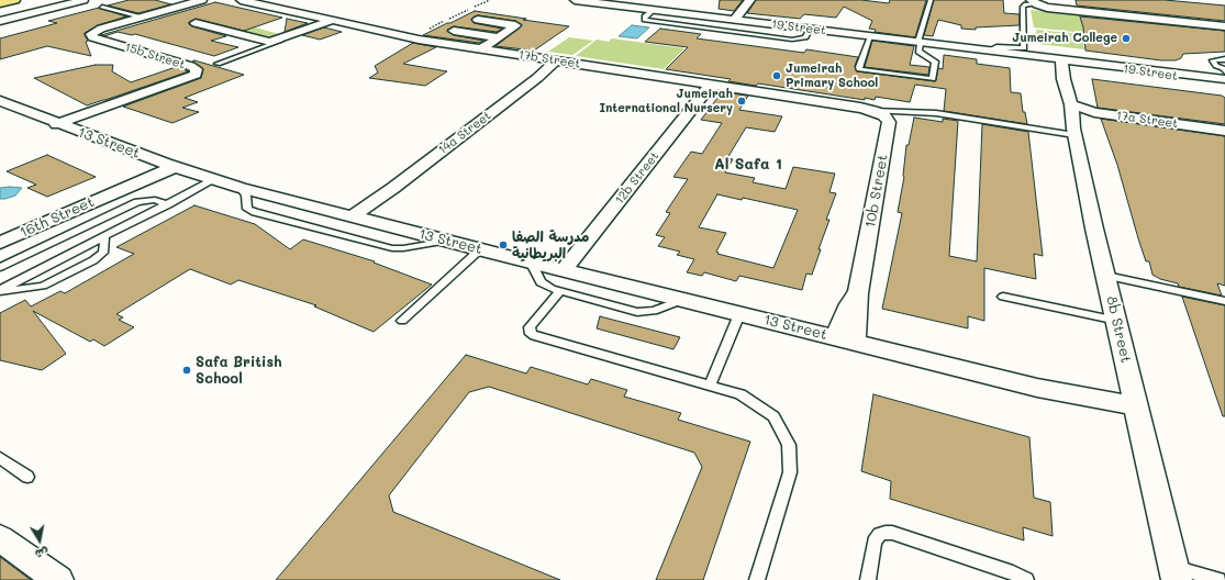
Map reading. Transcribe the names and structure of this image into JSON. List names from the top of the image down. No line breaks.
{"streets":{"street":["19 Street","15b Street","17b Street","17a Street","14a Street","13 Street","12b Street","10b Street","16th Street","8b Street"]},"crossings":[["19 Street","8b Street"],["15b Street","13 Street"],["17b Street","14a Street"],["17b Street","12b Street"],["17b Street","10b Street"],["17a Street","8b Street"],["14a Street","13 Street"],["13 Street","12b Street"],["13 Street","10b Street"],["13 Street","16th Street"],["13 Street","8b Street"]],"districts":["Al Safa 1"],"places":["Jumeirah College","Jumeirah Primary School","Jumeirah International Nursery","مدرسة الصفا البريطانية","Safa British School"],"north":"bottom"}
